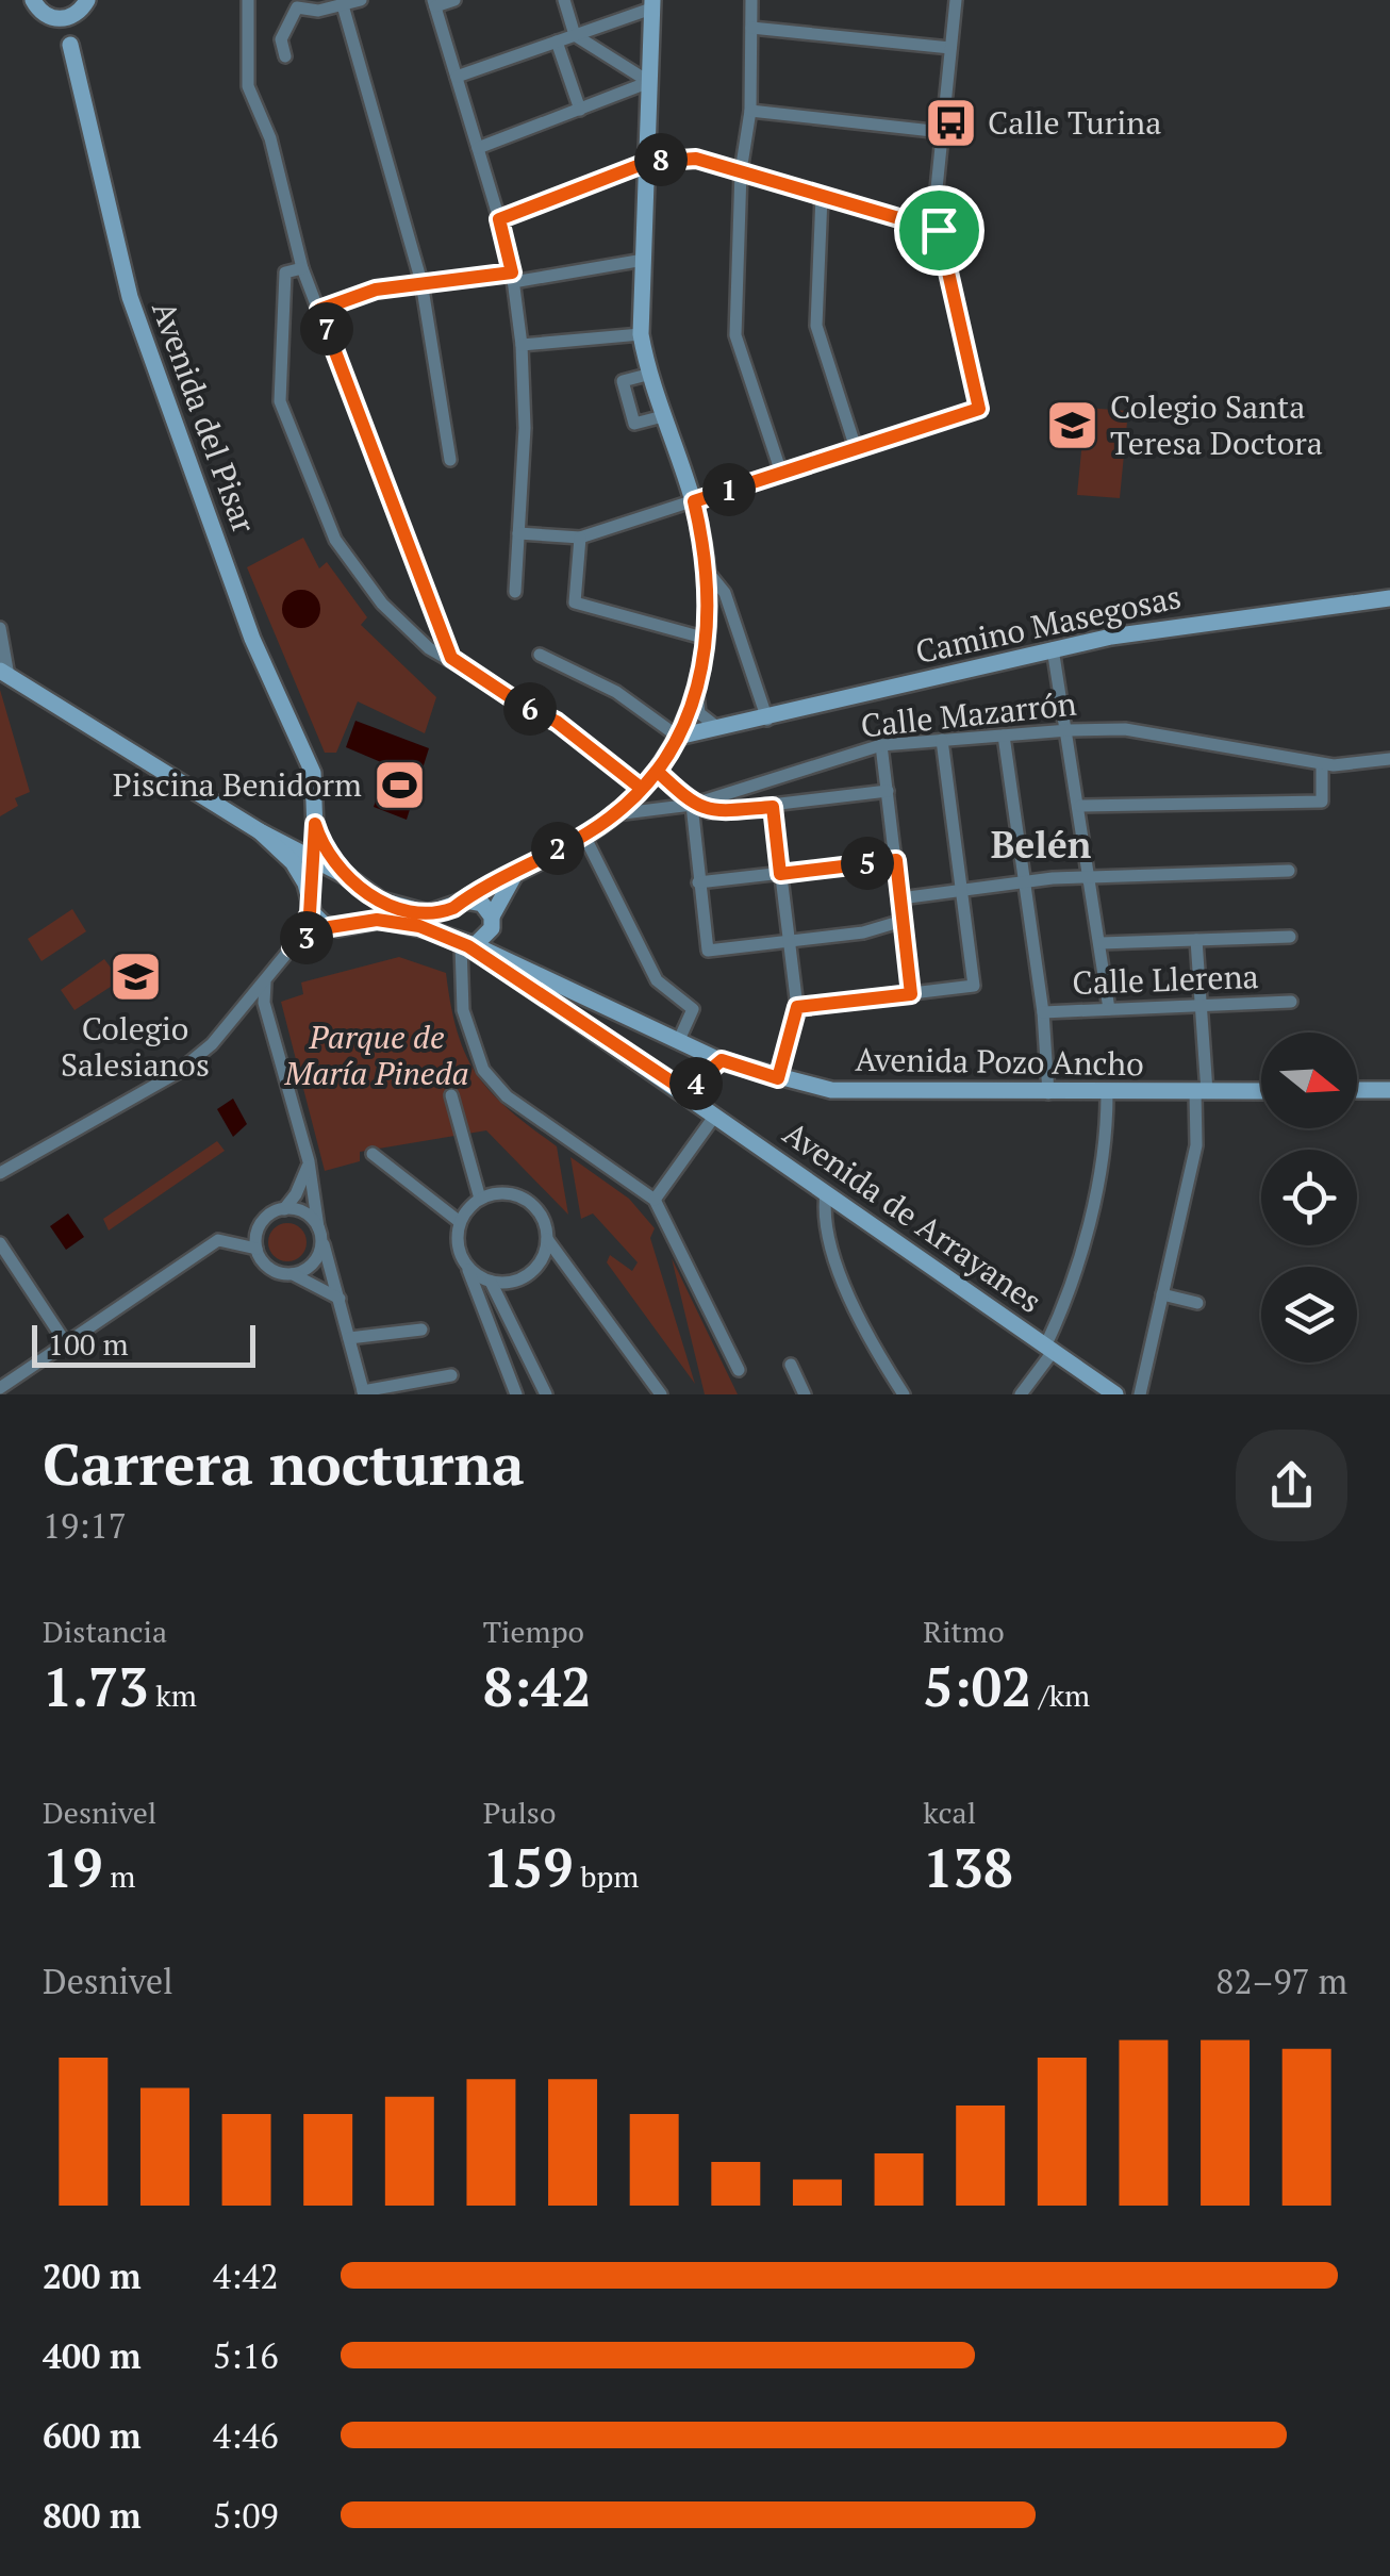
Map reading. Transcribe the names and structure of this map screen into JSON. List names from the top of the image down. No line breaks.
{"streets":{"street":["Avenida del Pisar","Camino Masegosas","Calle Mazarrón","Calle Llerena","Avenida Pozo Ancho","Avenida de Arrayanes"]},"crossings":[["Avenida Pozo Ancho","Avenida de Arrayanes"]],"districts":["Belén"],"parks":["Parque de María Pineda"],"places":{"bus stop":["Calle Turina"],"school or university":["Colegio Santa Teresa Doctora","Colegio Salesianos"],"sports":["Piscina Benidorm"]},"scale_bar":"100 m","north":"right","page":{"pins":["8","7","1","6","2","5","3","4"],"scale":"100 m","heading":["Carrera nocturna","19:17"],"stats":[["Distancia","1.73 km"],["Tiempo","8:42"],["Ritmo","5:02 /km"],["Desnivel","19 m"],["Pulso","159 bpm"],["kcal","138"]],"chart":["Desnivel","82–97 m"],"list":[{"name":"200 m","note":"4:42"},{"name":"400 m","note":"5:16"},{"name":"600 m","note":"4:46"},{"name":"800 m","note":"5:09"}]}}
